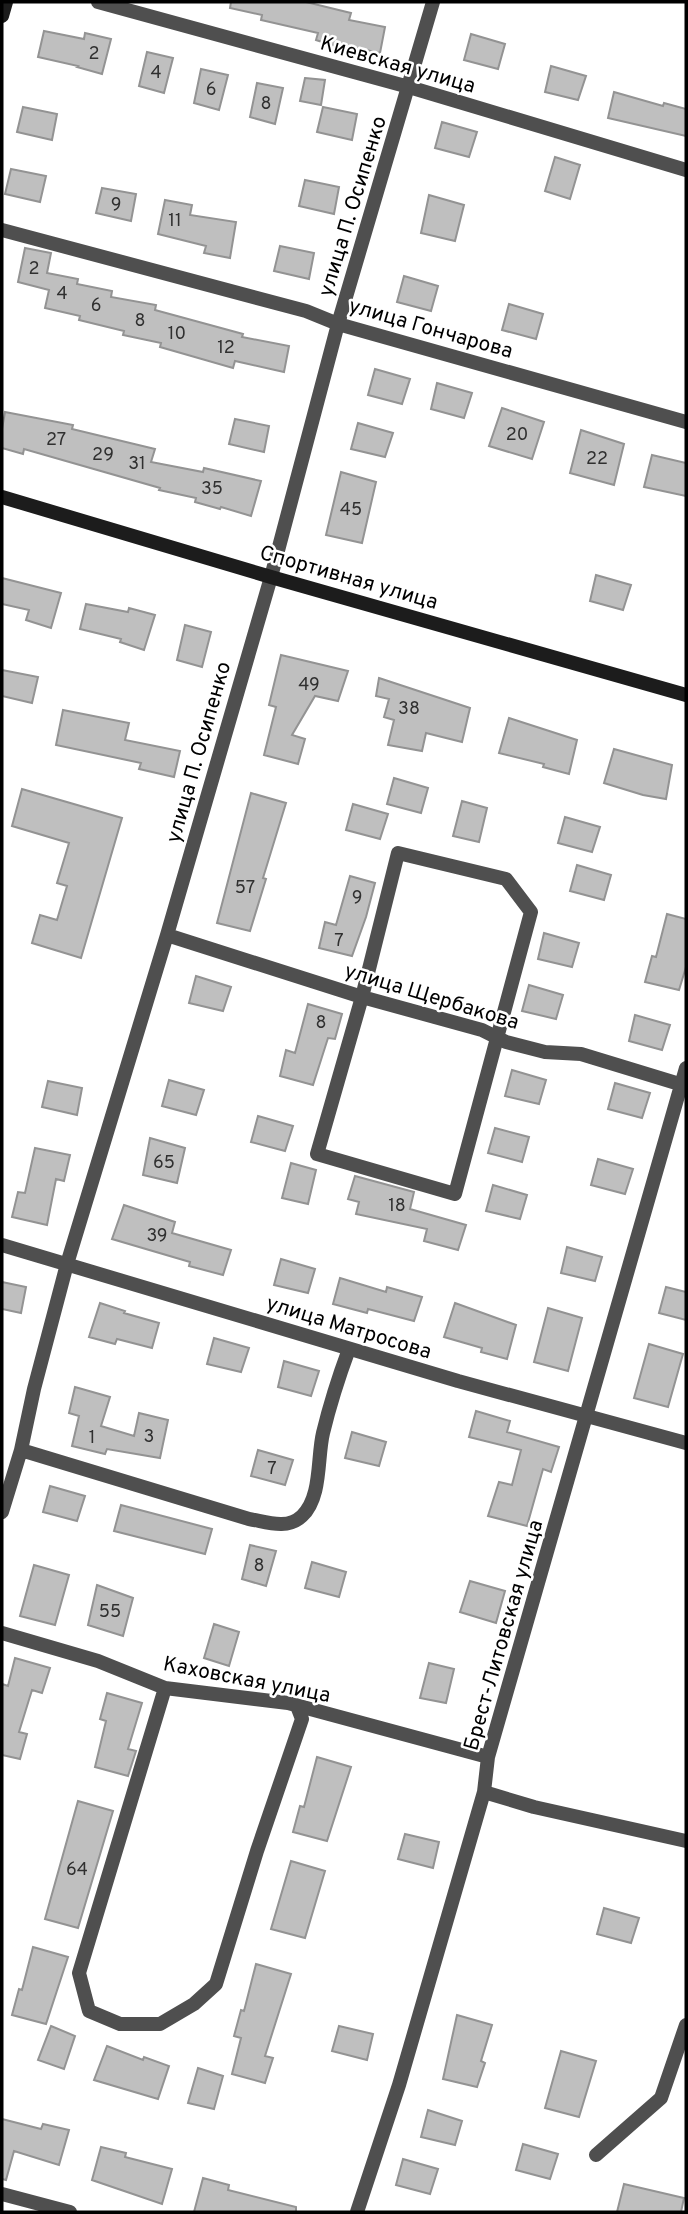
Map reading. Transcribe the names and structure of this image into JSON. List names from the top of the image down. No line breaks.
{"streets":{"street":["Киевская улица","улица П. Осипенко","улица Гончарова","Спортивная улица","улица Щербакова","улица Матросова","Брест-Литовская улица","Каховская улица"]},"crossings":[["Киевская улица","улица П. Осипенко"],["улица П. Осипенко","улица Гончарова"],["улица П. Осипенко","Спортивная улица"],["улица П. Осипенко","улица Щербакова"],["улица П. Осипенко","улица Матросова"],["улица Щербакова","Брест-Литовская улица"],["улица Матросова","Брест-Литовская улица"],["Брест-Литовская улица","Каховская улица"]],"house_numbers":["2","4","6","8","9","11","2","4","6","8","10","12","20","27","29","22","31","35","45","49","38","57","9","7","8","65","18","39","3","1","7","8","55","64"]}
